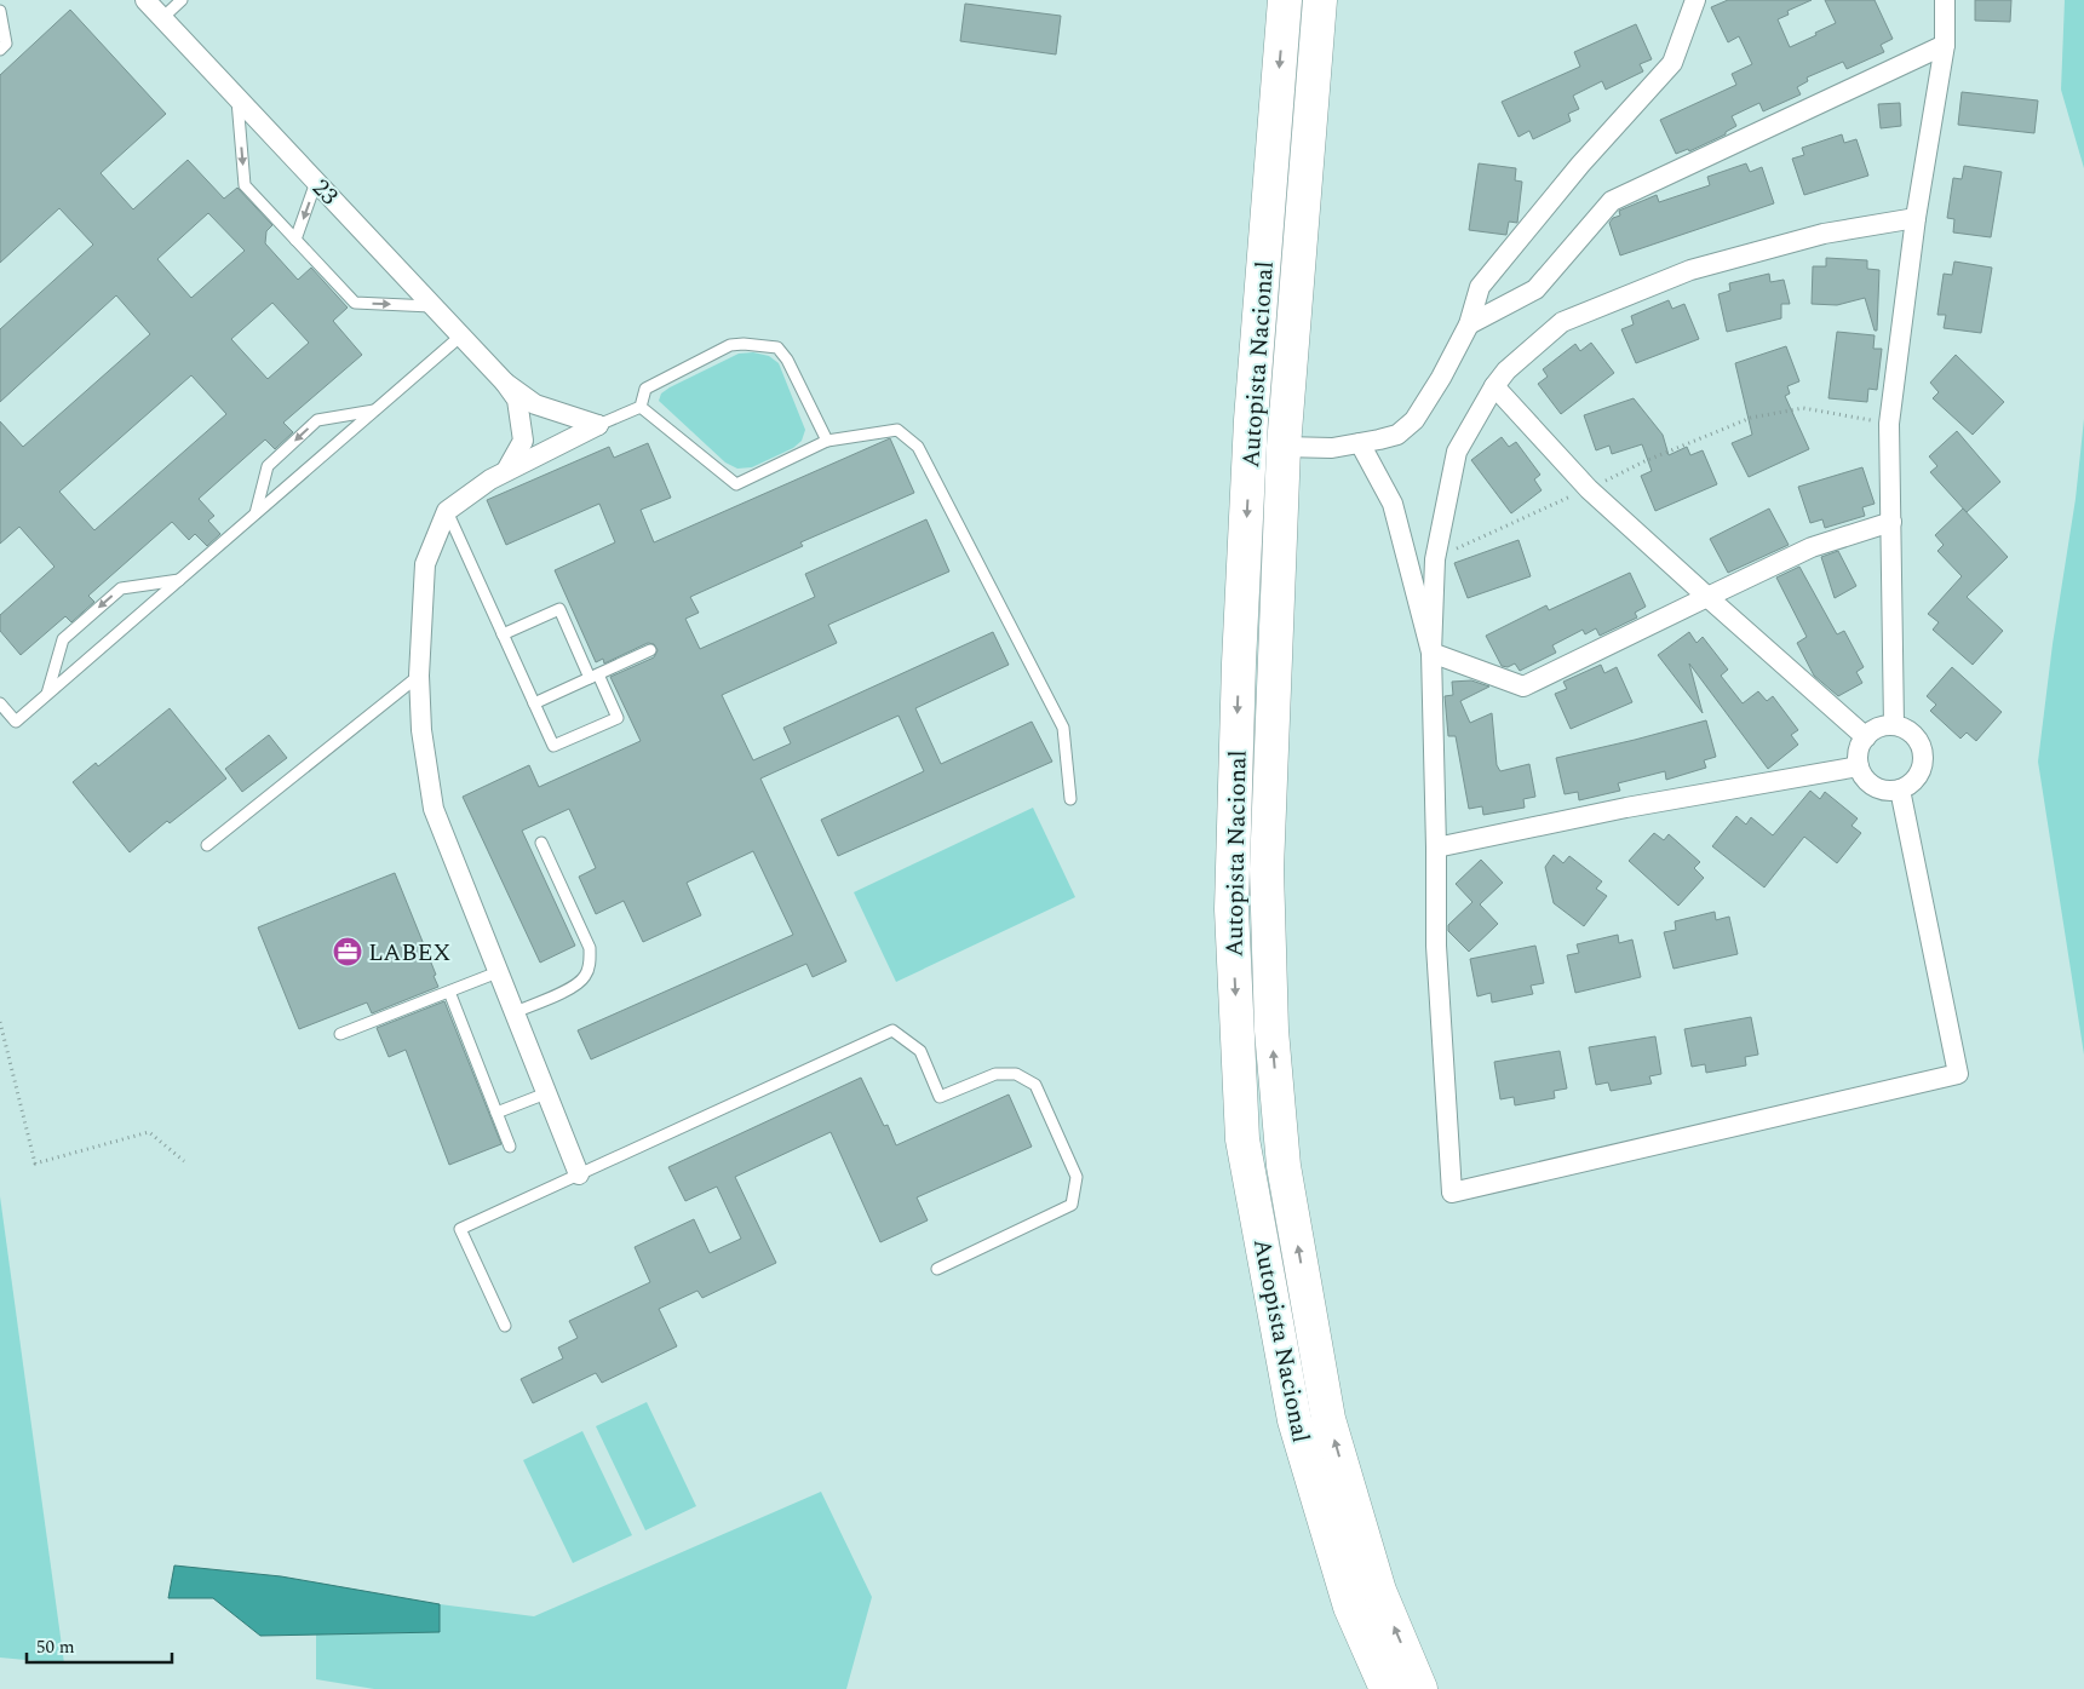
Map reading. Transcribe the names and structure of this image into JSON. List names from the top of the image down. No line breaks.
{"streets":{"highway":["Autopista Nacional"],"street":["23"]},"places":{"office":["LABEX"]},"scale_bar":"50 m"}
